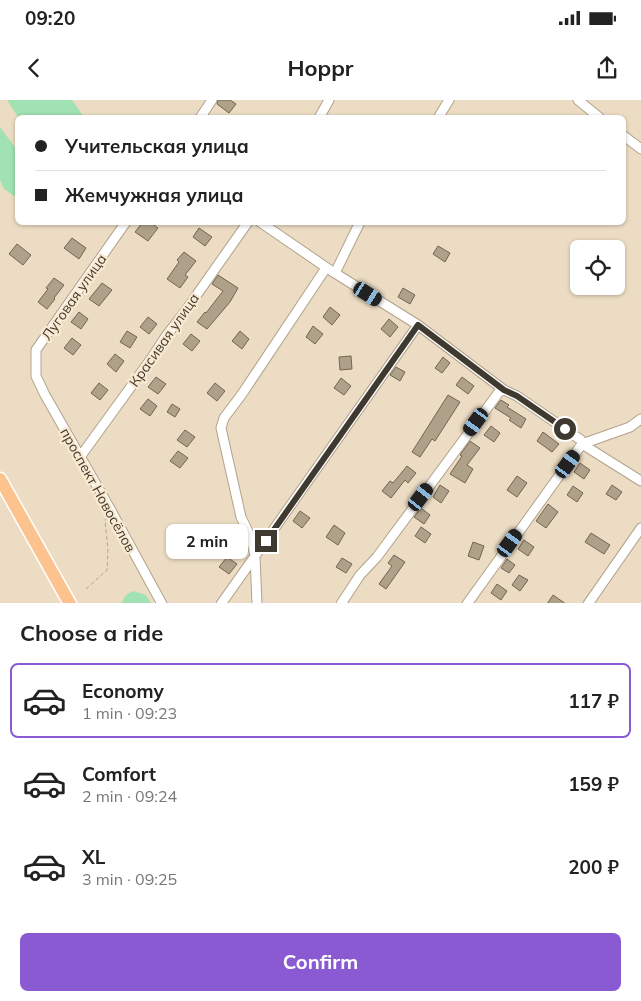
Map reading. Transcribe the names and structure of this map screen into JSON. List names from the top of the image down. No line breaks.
{"streets":{"street":["Луговая улица","Красивая улица","проспект Новосёлов"]},"crossings":[["Луговая улица","проспект Новосёлов"],["Красивая улица","проспект Новосёлов"]],"page":{"status":"09:20","header":"Hoppr","banner":["Учительская улица","Жемчужная улица"],"bubble":"2 min","heading":"Choose a ride","list":[{"name":"Economy","note":"1 min · 09:23","value":"117 ₽"},{"name":"Comfort","note":"2 min · 09:24","value":"159 ₽"},{"name":"XL","note":"3 min · 09:25","value":"200 ₽"}],"buttons":"Confirm"}}
